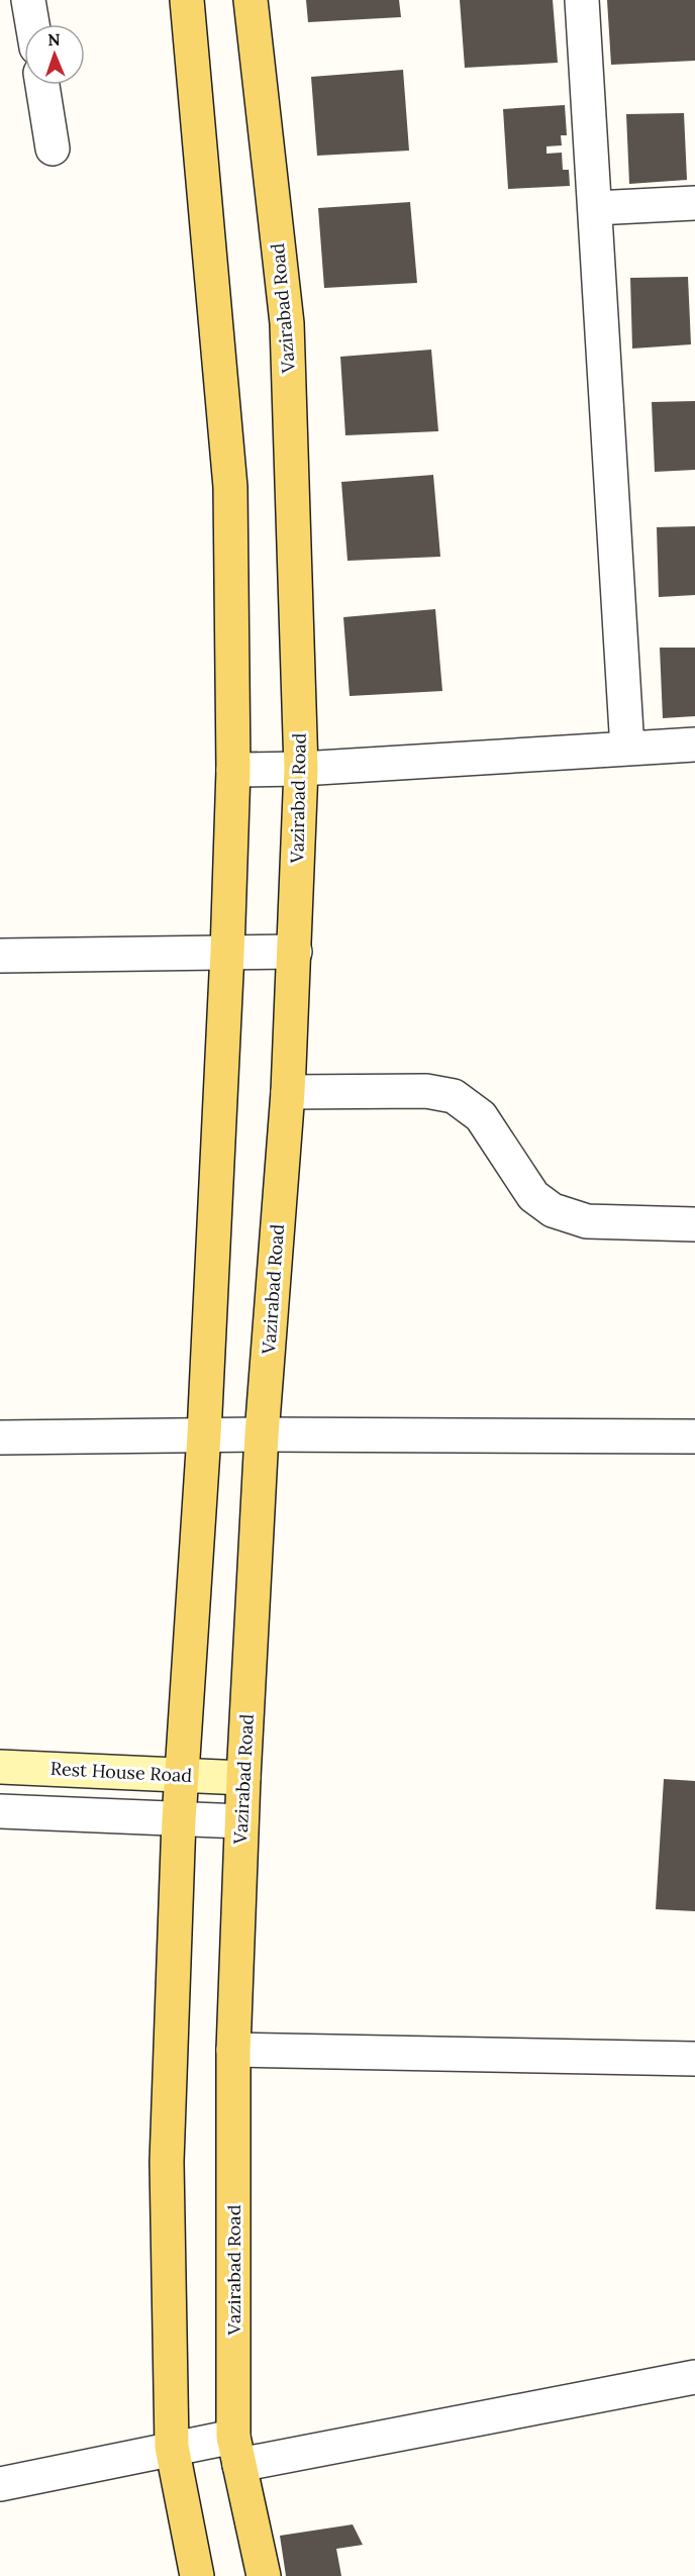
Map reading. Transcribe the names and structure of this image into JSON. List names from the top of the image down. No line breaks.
{"streets":{"main road":["Vazirabad Road","Rest House Road"]},"crossings":[["Vazirabad Road","Rest House Road"]],"north":"top"}
